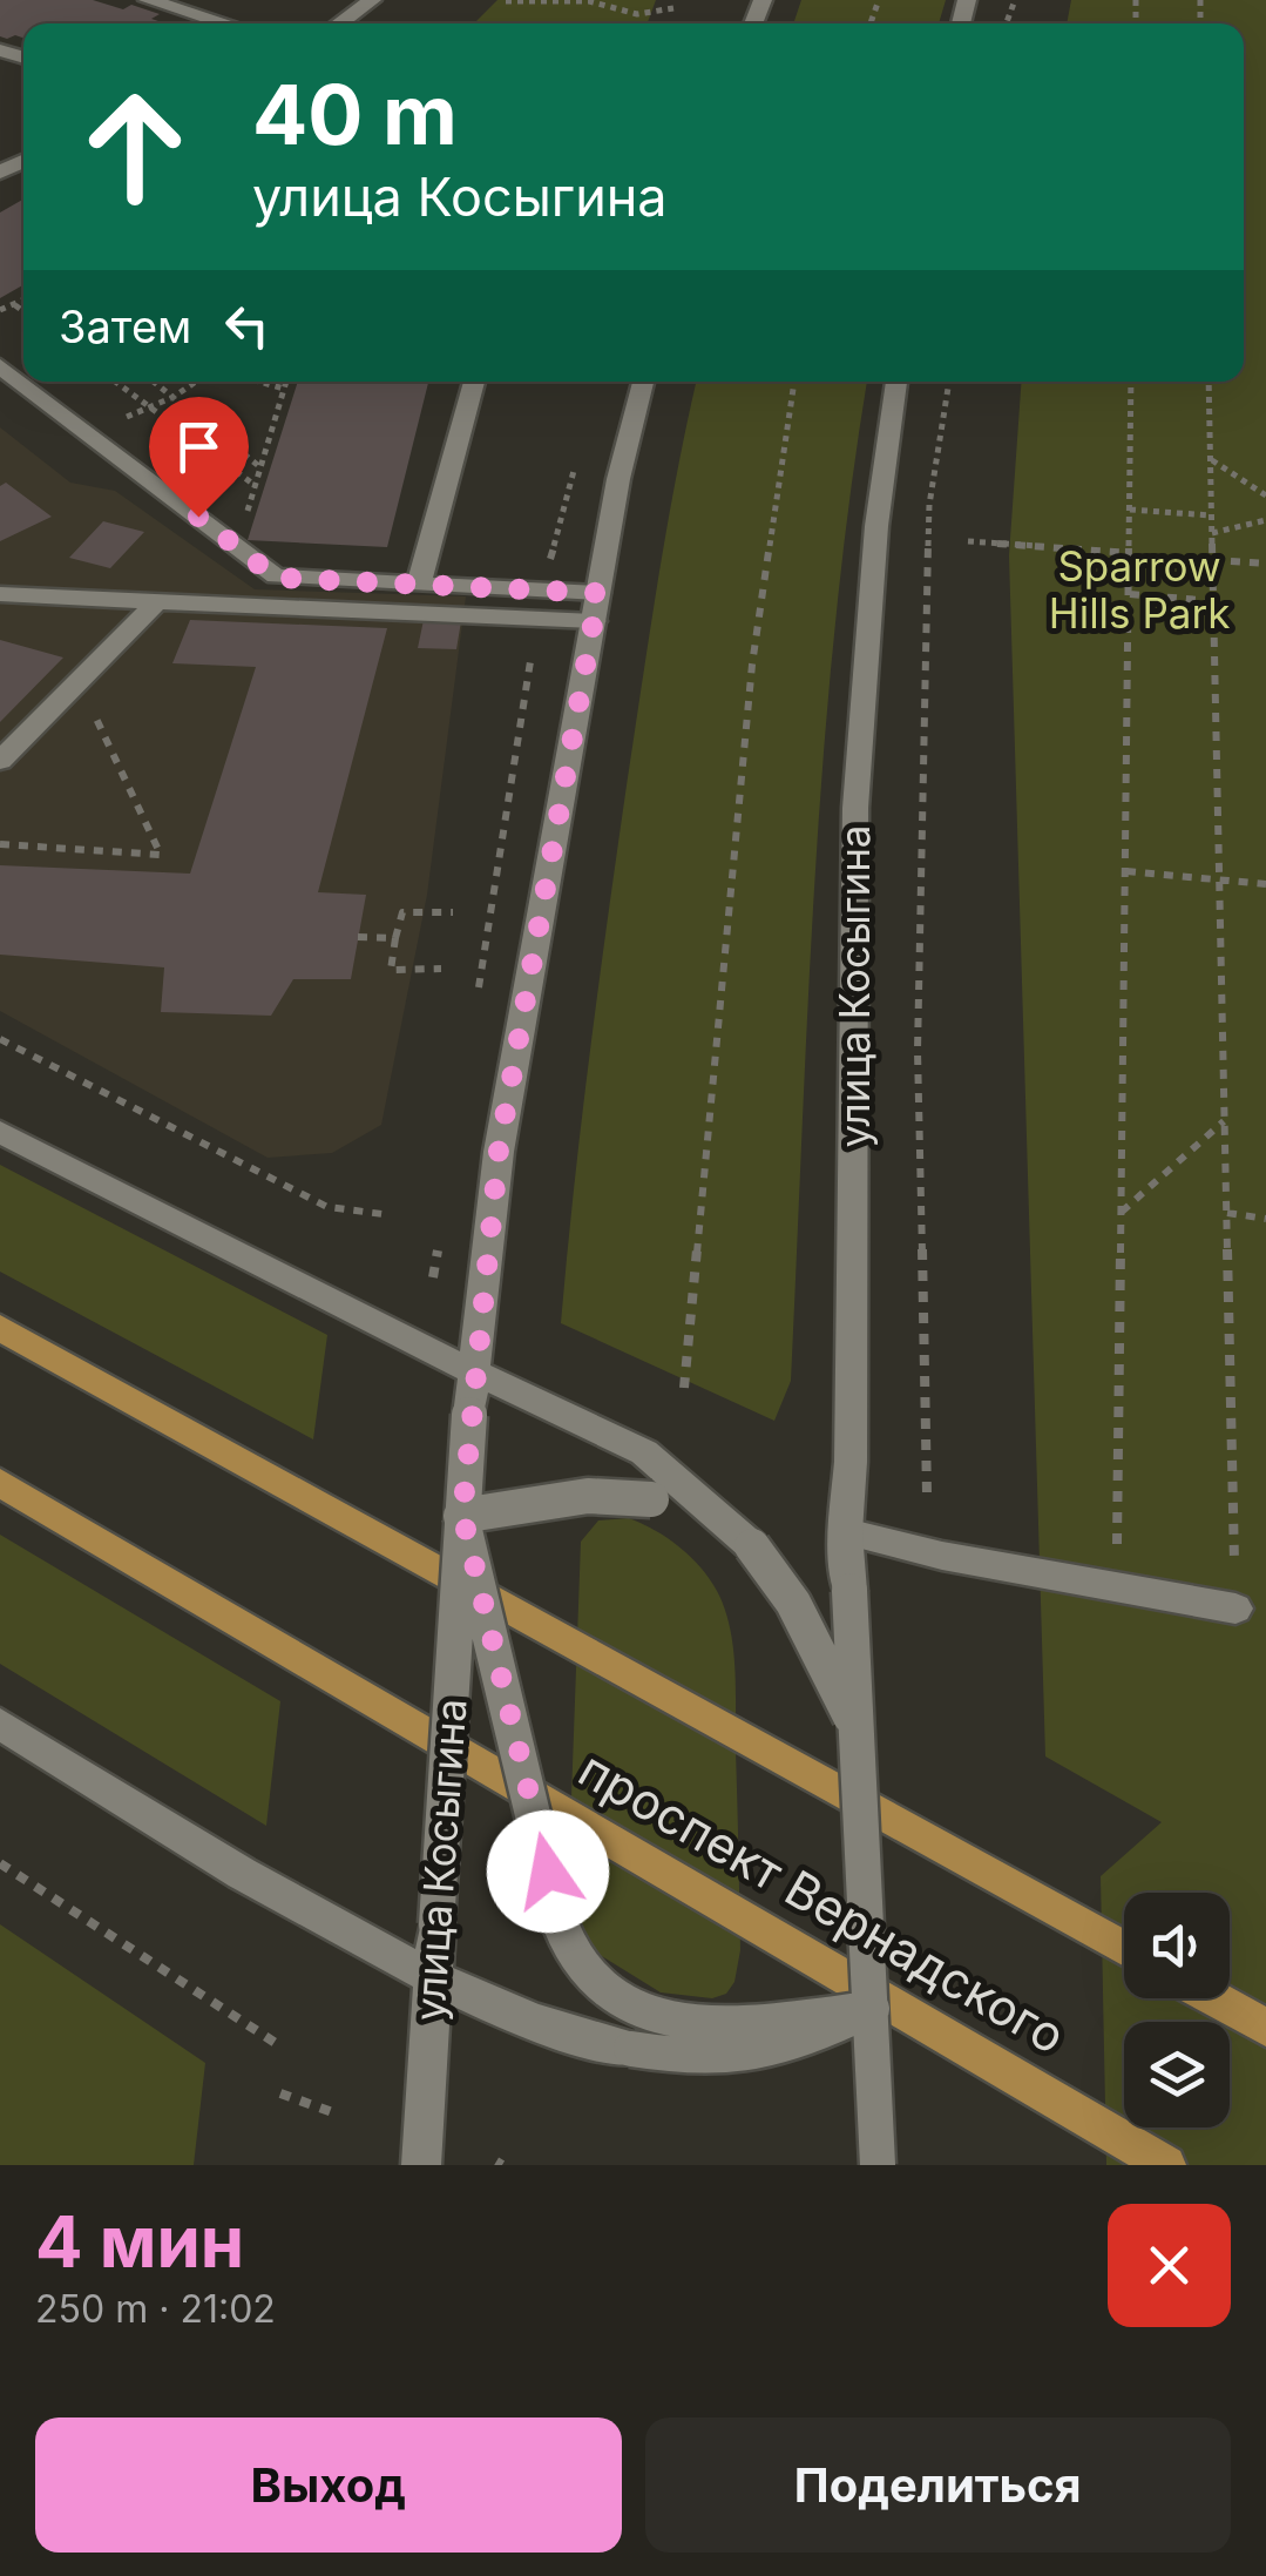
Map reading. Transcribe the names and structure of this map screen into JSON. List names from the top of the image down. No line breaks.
{"streets":{"main road":["улица Косыгина","проспект Вернадского"]},"parks":["Sparrow Hills Park"],"page":{"turn":["40 m","улица Косыгина"],"then":"Затем","heading":["4 мин","250 m · 21:02"],"buttons":["Выход","Поделиться"]}}
